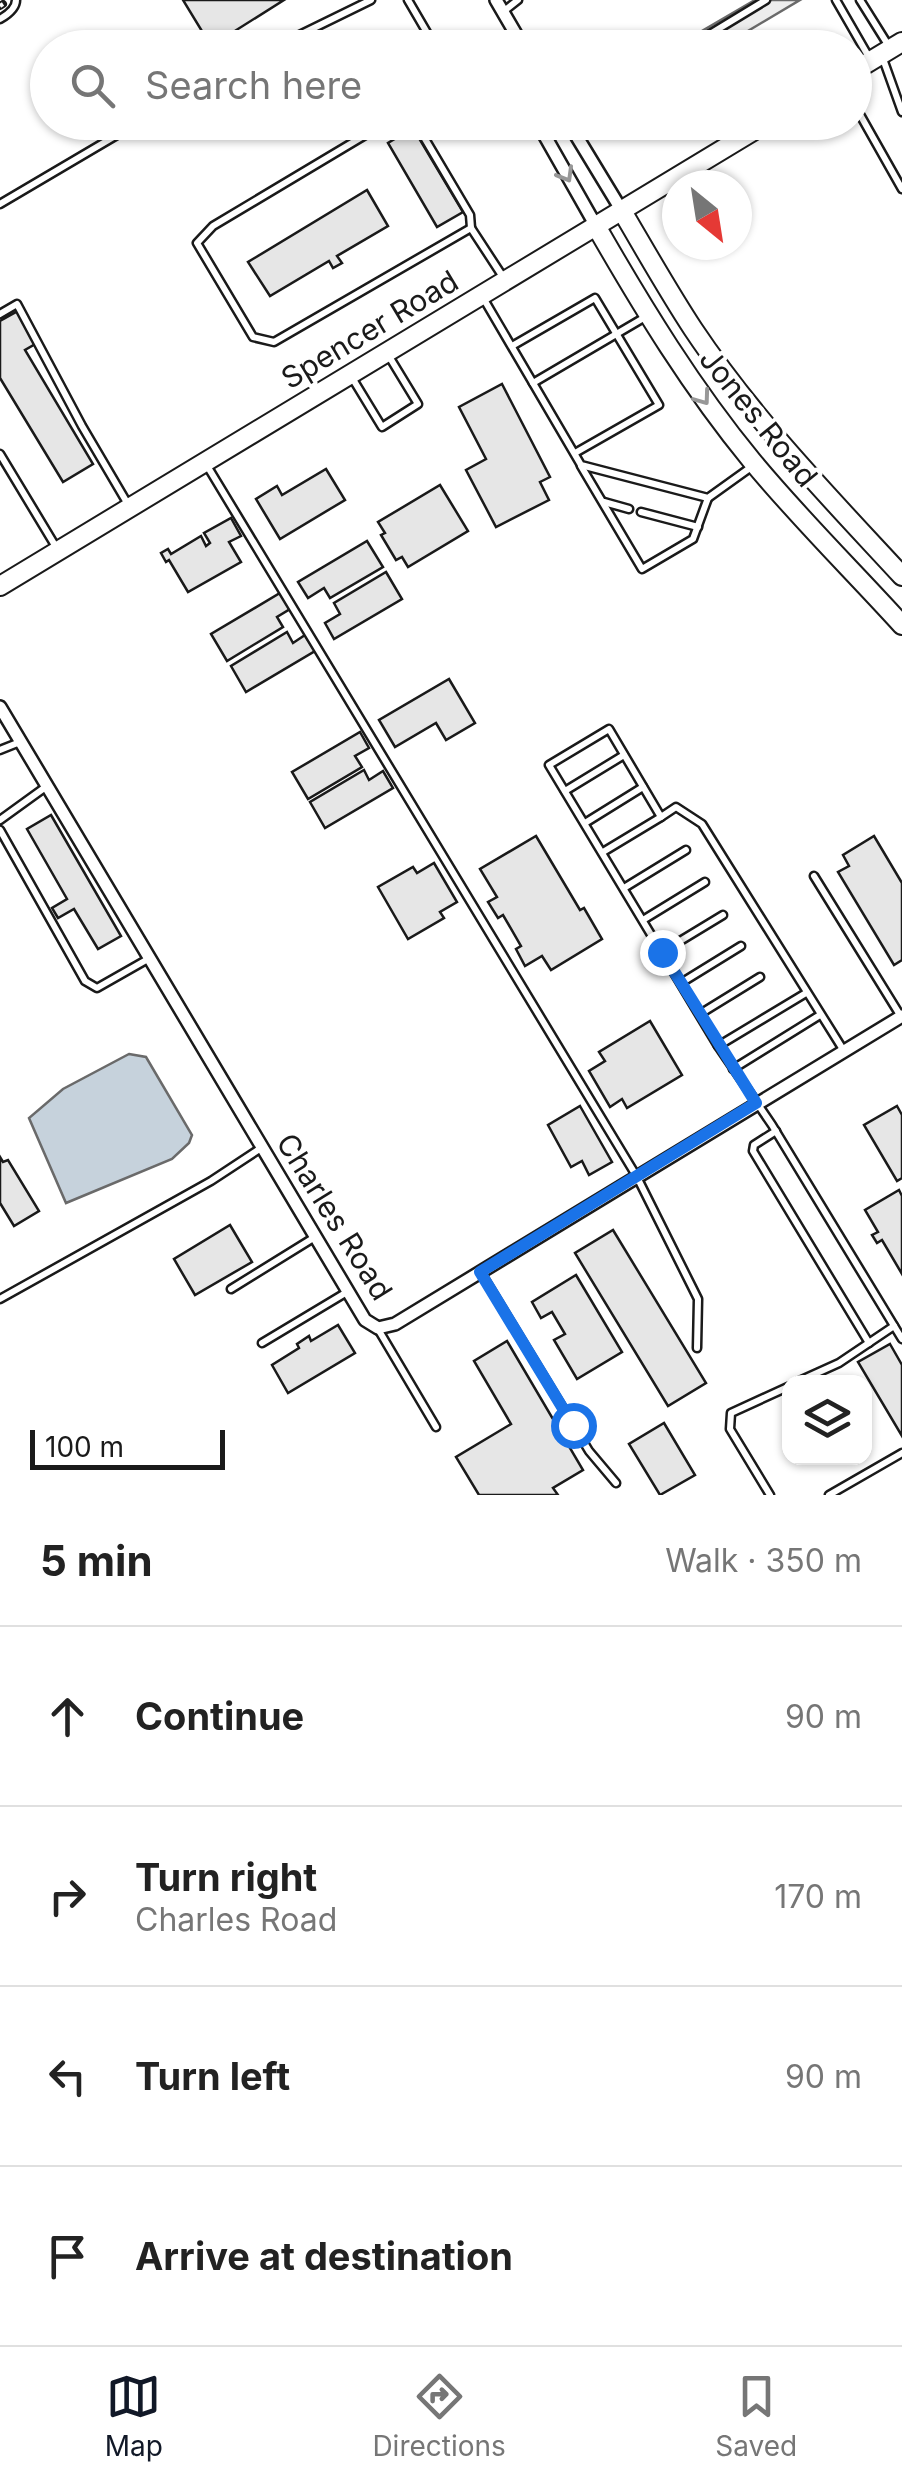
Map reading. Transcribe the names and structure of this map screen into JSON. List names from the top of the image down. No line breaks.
{"streets":{"main road":["Spencer Road","Jones Road"],"street":["Charles Road"]},"crossings":[["Spencer Road","Jones Road"]],"scale_bar":"100 m","north":"bottom right","page":{"search":"Search here","scale":"100 m","heading":["5 min","Walk · 350 m"],"list":[["Continue","90 m"],["Turn right","Charles Road","170 m"],["Turn left","90 m"],"Arrive at destination"],"nav":["Map","Directions","Saved"]}}
